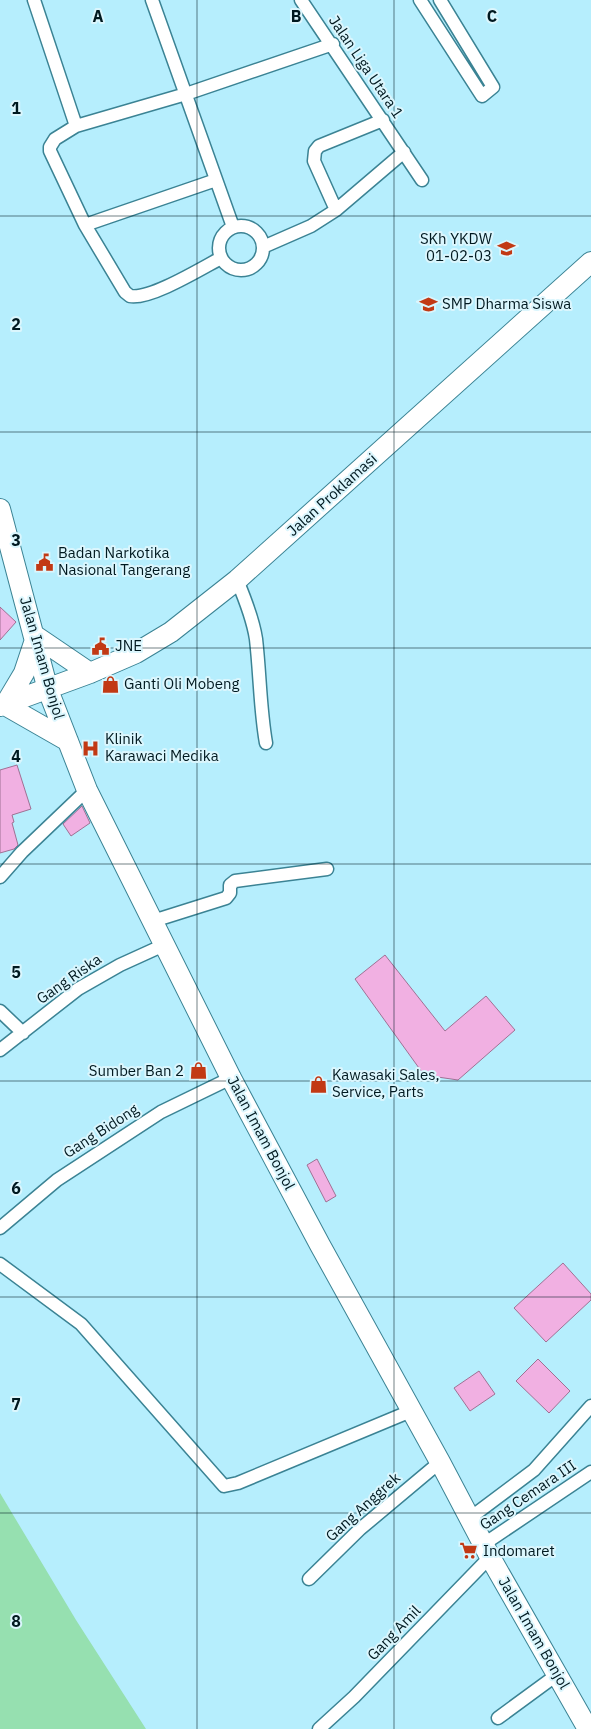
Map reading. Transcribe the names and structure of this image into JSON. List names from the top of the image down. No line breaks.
{"streets":{"main road":["Jalan Proklamasi","Jalan Imam Bonjol"],"street":["Jalan Liga Utara 1","Gang Riska","Gang Bidong","Gang Cemara III","Gang Anggrek","Gang Amil"]},"crossings":[["Jalan Proklamasi","Jalan Imam Bonjol"],["Jalan Imam Bonjol","Gang Riska"],["Jalan Imam Bonjol","Gang Bidong"],["Jalan Imam Bonjol","Gang Cemara III"],["Jalan Imam Bonjol","Gang Anggrek"],["Jalan Imam Bonjol","Gang Amil"],["Gang Cemara III","Gang Amil"]],"places":{"school or university":["SKh YKDW 01-02-03","SMP Dharma Siswa"],"public building":["Badan Narkotika Nasional Tangerang","JNE"],"shop":["Ganti Oli Mobeng","Sumber Ban 2","Kawasaki Sales, Service, Parts"],"hospital":["Klinik Karawaci Medika"],"supermarket":["Indomaret"]},"grid":{"columns":["A","B","C"],"rows":["1","2","3","4","5","6","7","8"]}}
